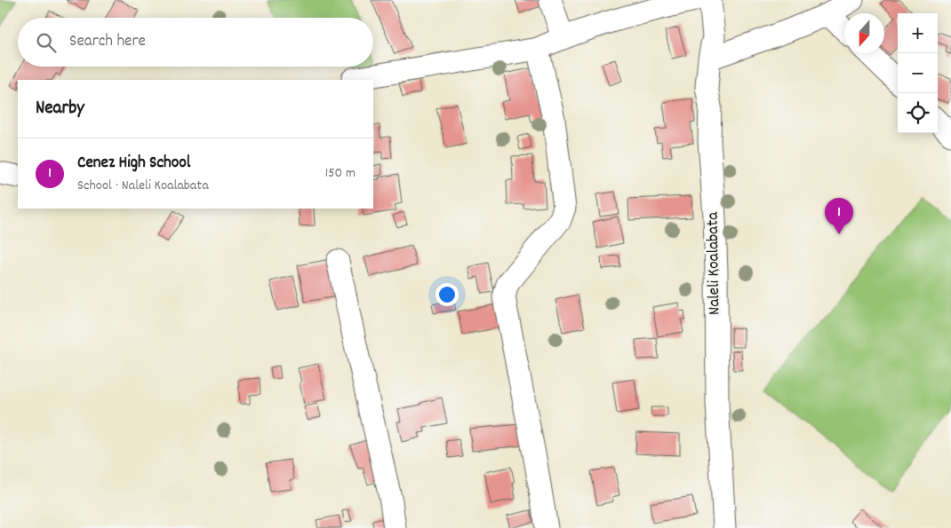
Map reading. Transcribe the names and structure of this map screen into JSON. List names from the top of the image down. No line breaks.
{"streets":{"street":["Naleli Koalabata"]},"north":"bottom","page":{"map_buttons":["+","−"],"search":"Search here","heading":"Nearby","list":[{"mark":"1","name":"Cenez High School","note":"School · Naleli Koalabata","value":"150 m"}],"pins":"1"}}
